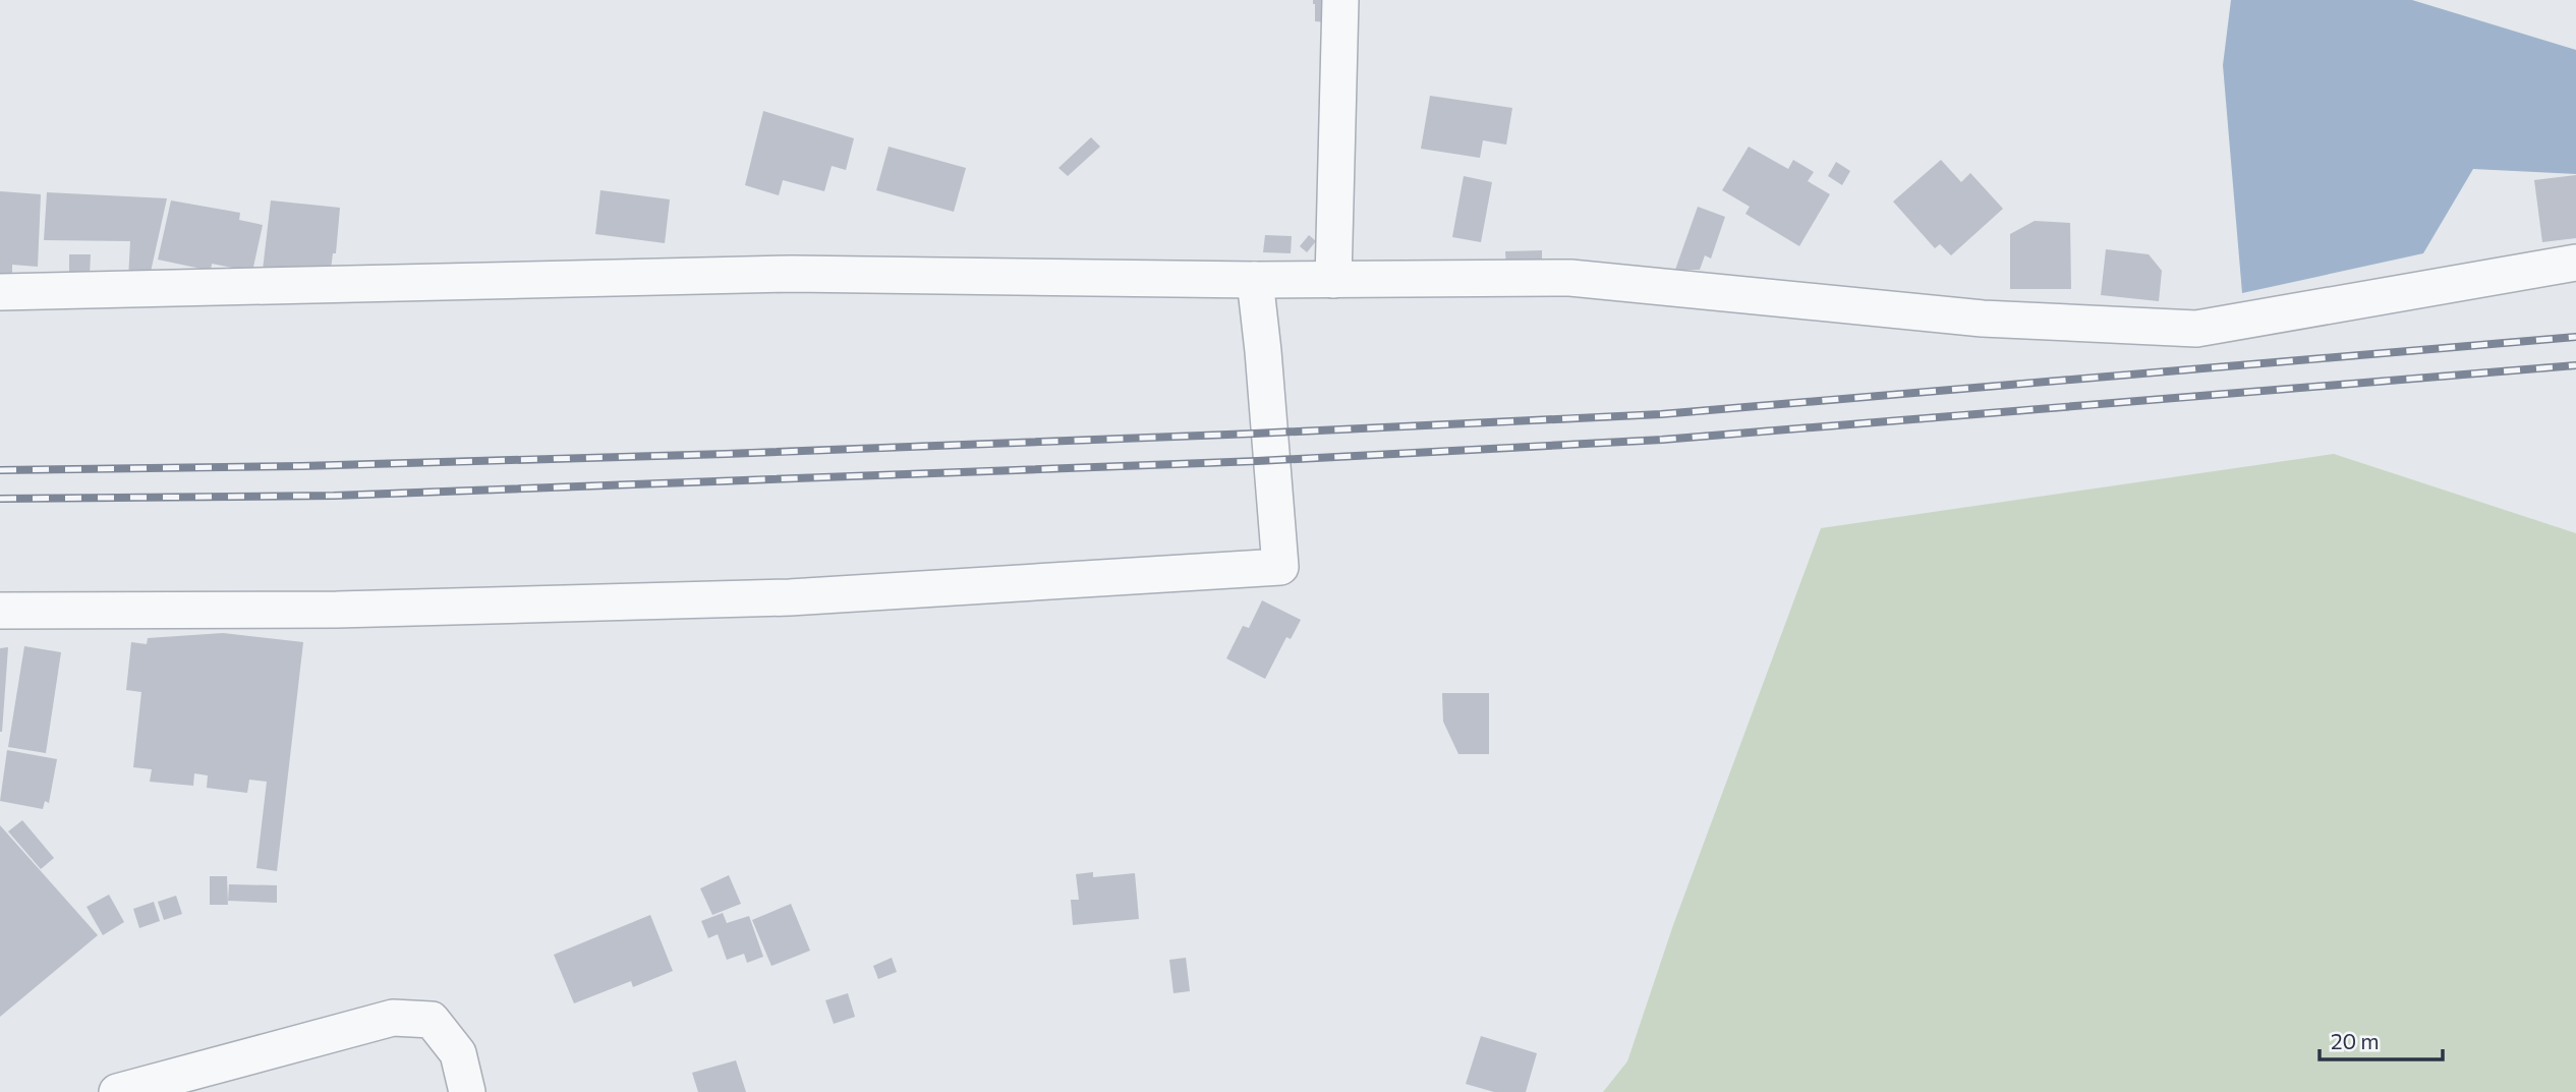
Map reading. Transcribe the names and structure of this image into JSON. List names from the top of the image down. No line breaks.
{"scale_bar":"20 m"}
